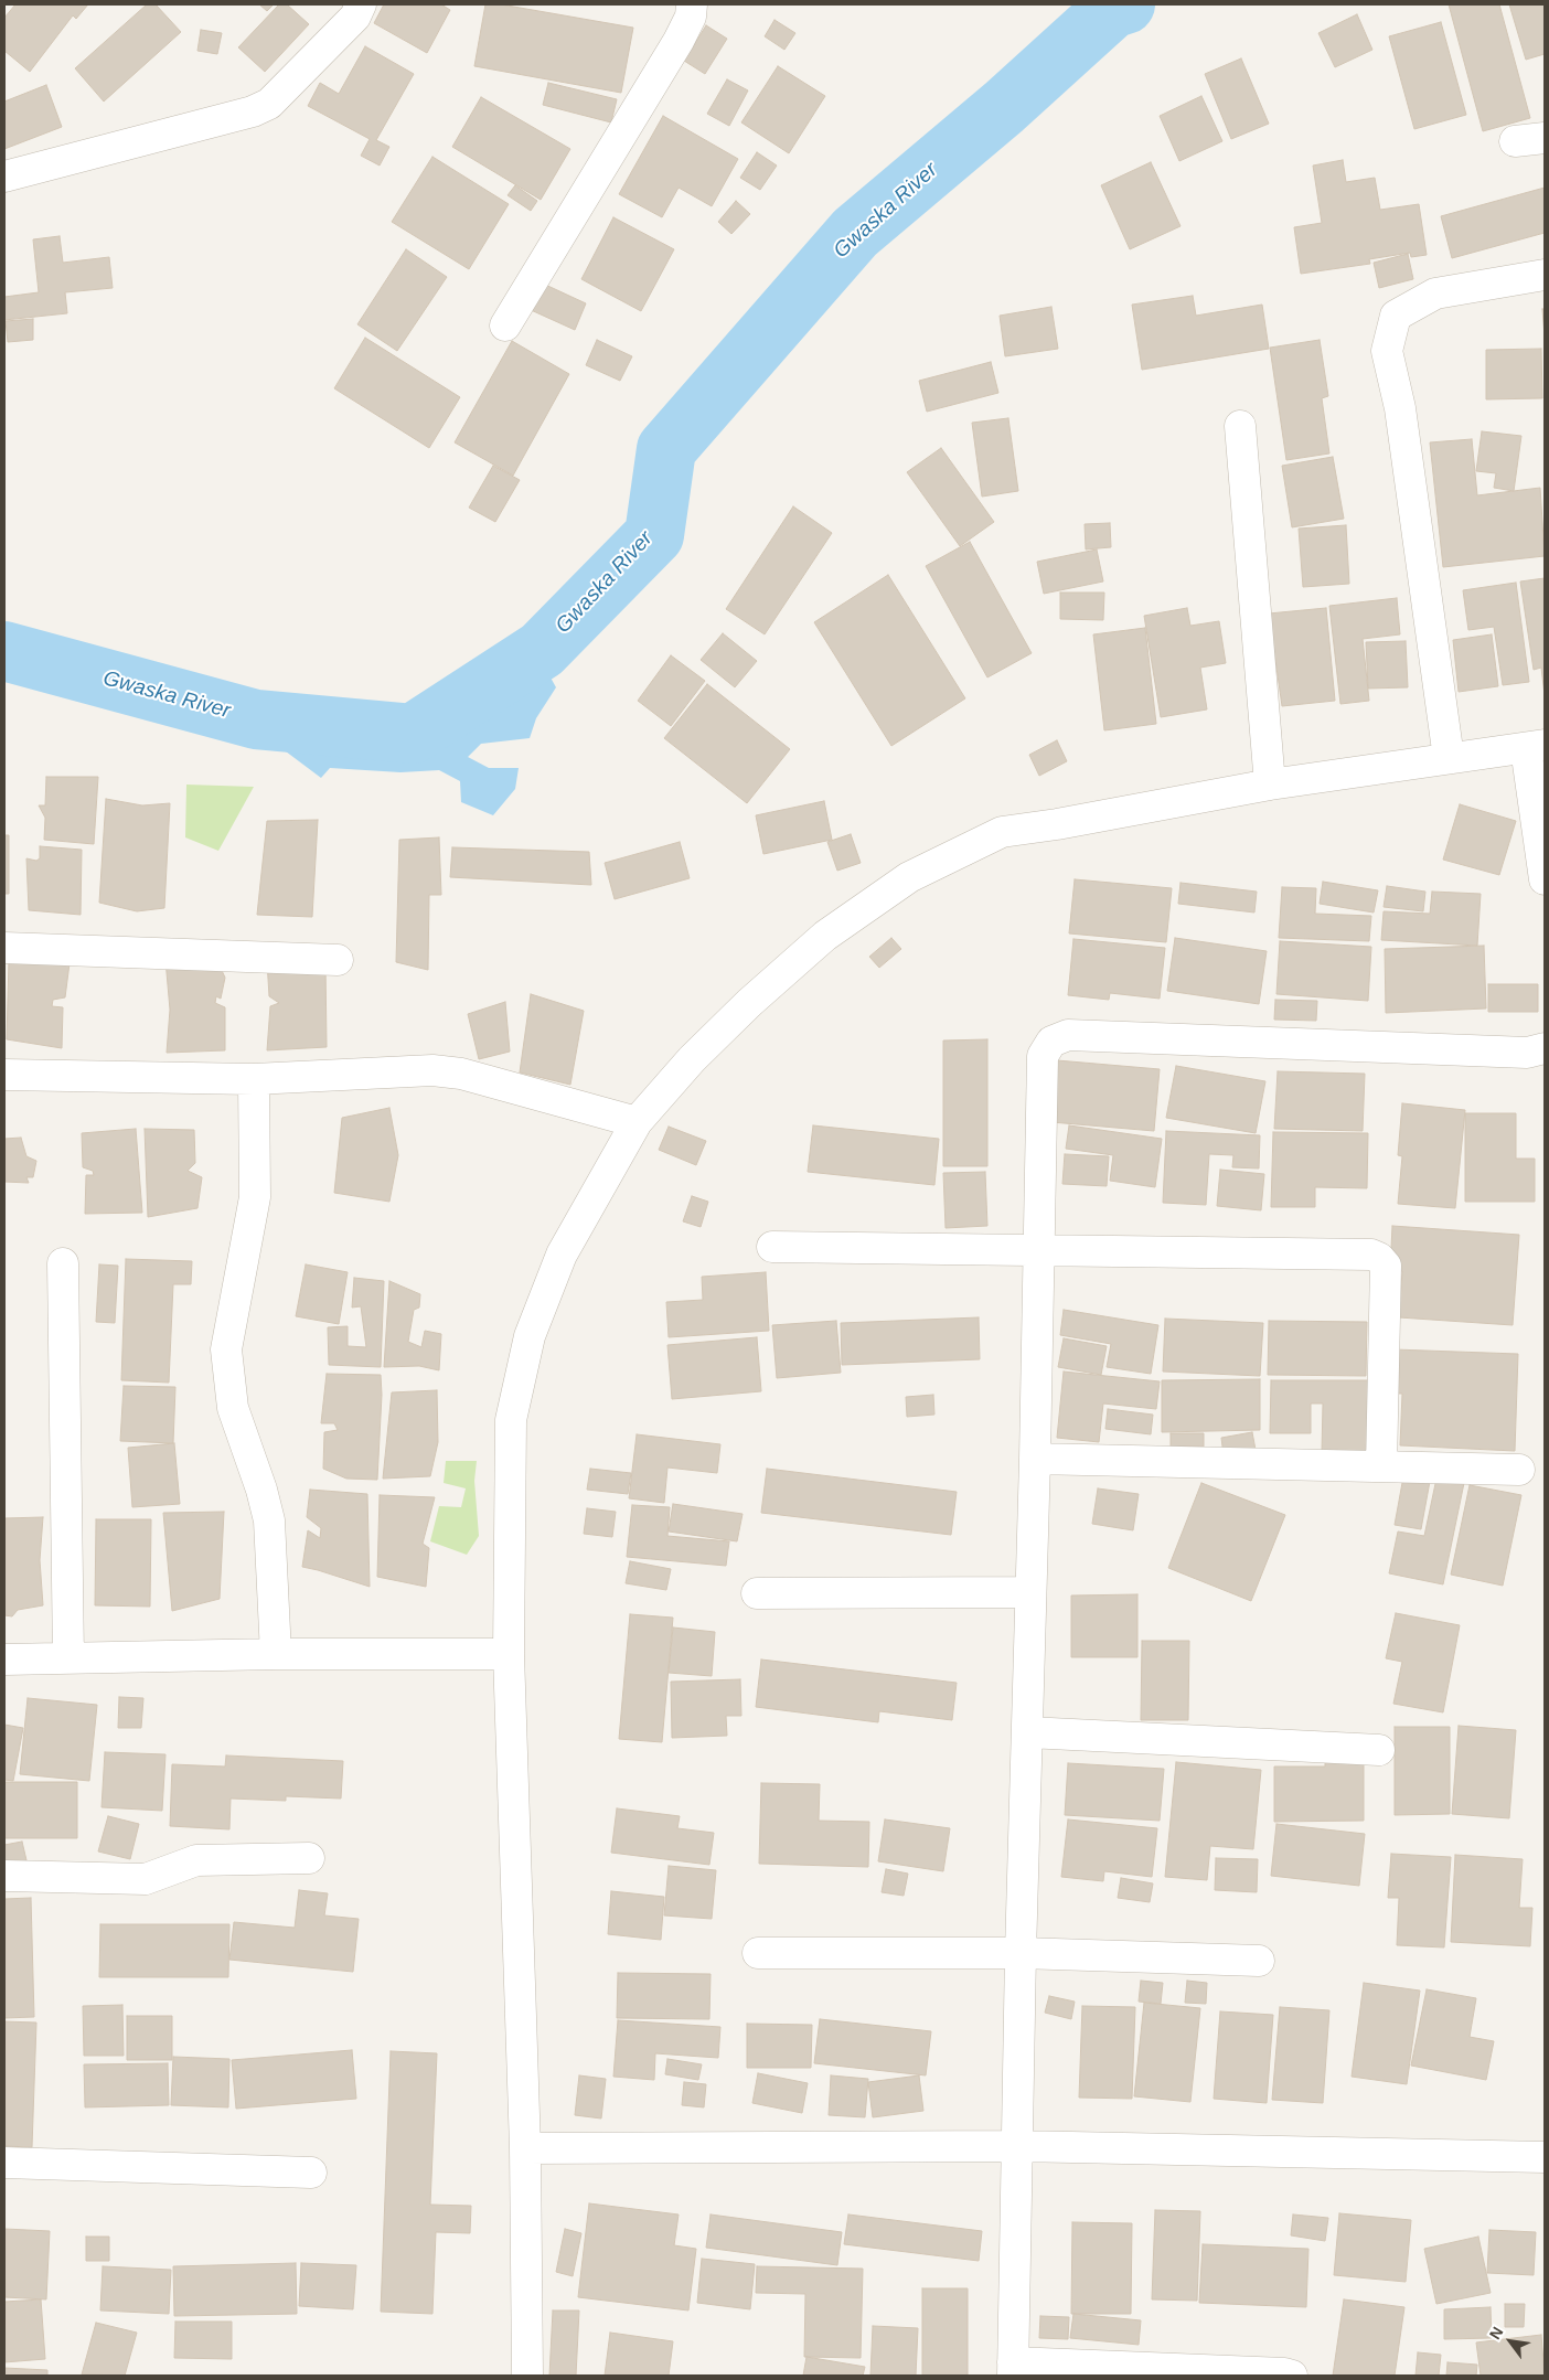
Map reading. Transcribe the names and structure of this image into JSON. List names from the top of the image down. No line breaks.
{"water":["Gwaska River"],"north":"top left"}
